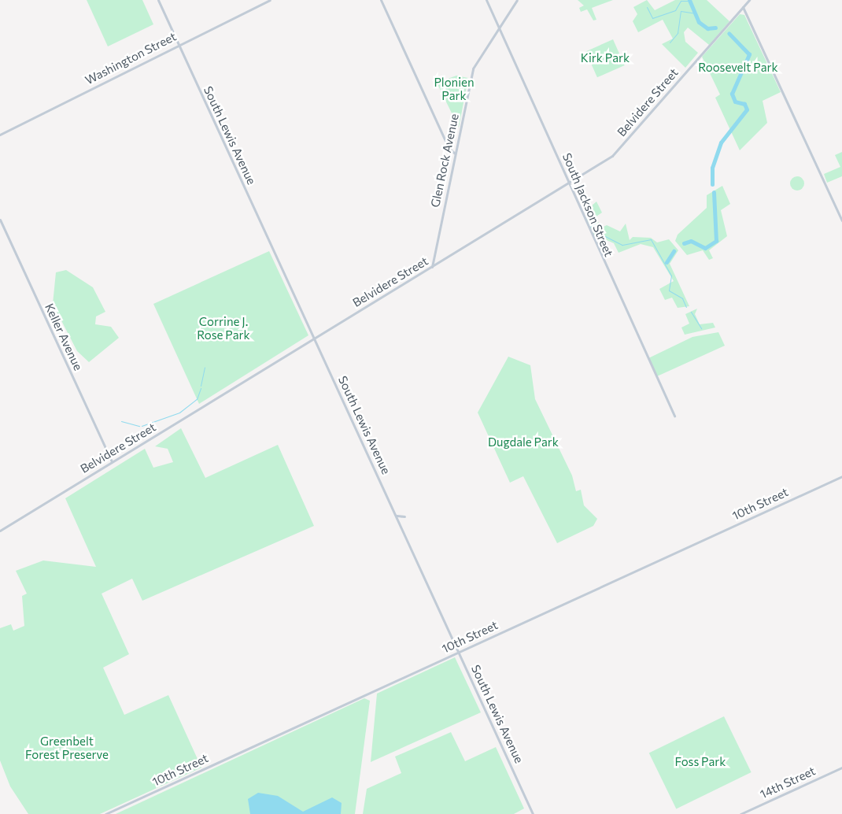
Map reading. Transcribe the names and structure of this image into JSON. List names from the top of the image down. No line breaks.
{"streets":{"street":["Washington Street","Belvidere Street","South Lewis Avenue","Glen Rock Avenue","South Jackson Street","Keller Avenue","10th Street","14th Street"]},"crossings":[["Washington Street","South Lewis Avenue"],["Belvidere Street","South Lewis Avenue"],["Belvidere Street","Glen Rock Avenue"],["Belvidere Street","South Jackson Street"],["Belvidere Street","Keller Avenue"],["South Lewis Avenue","10th Street"],["Glen Rock Avenue","South Jackson Street"]],"parks":["Kirk Park","Roosevelt Park","Plonien Park","Corrine J. Rose Park","Dugdale Park","Greenbelt Forest Preserve","Foss Park"]}
